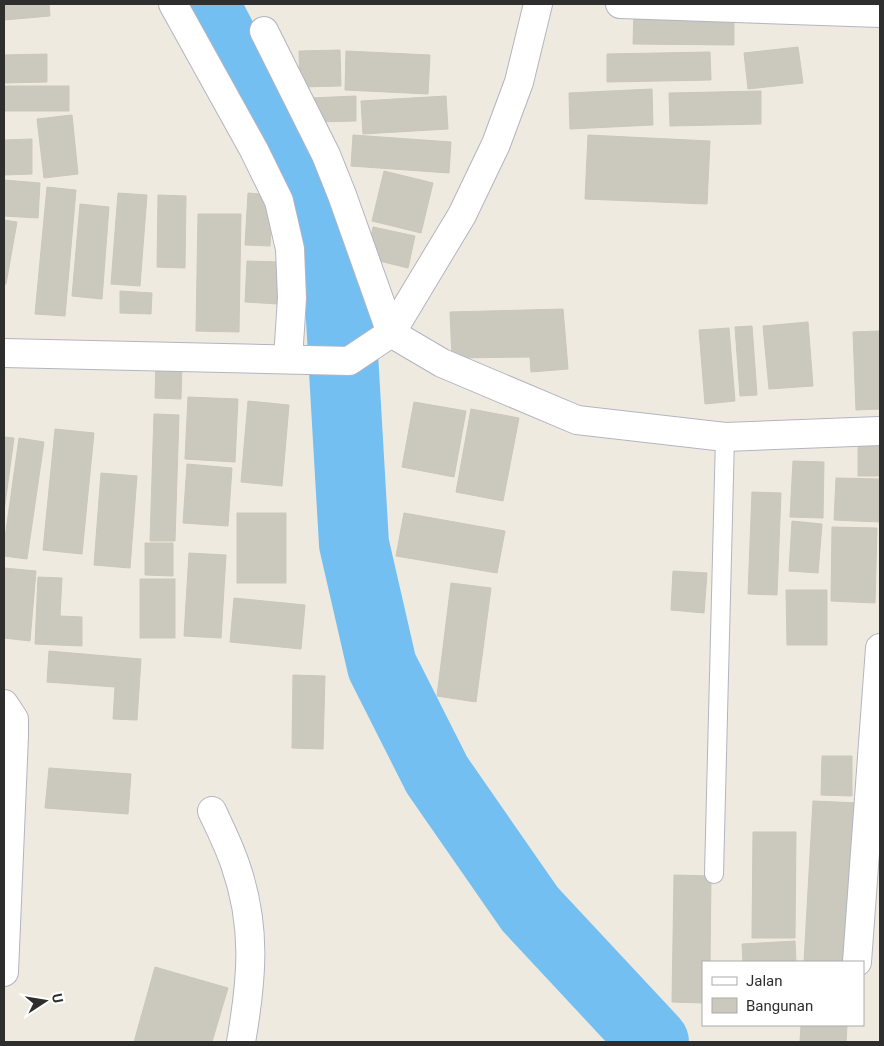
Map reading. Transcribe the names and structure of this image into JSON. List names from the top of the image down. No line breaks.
{"legend":["Jalan","Bangunan"],"north":"right"}
